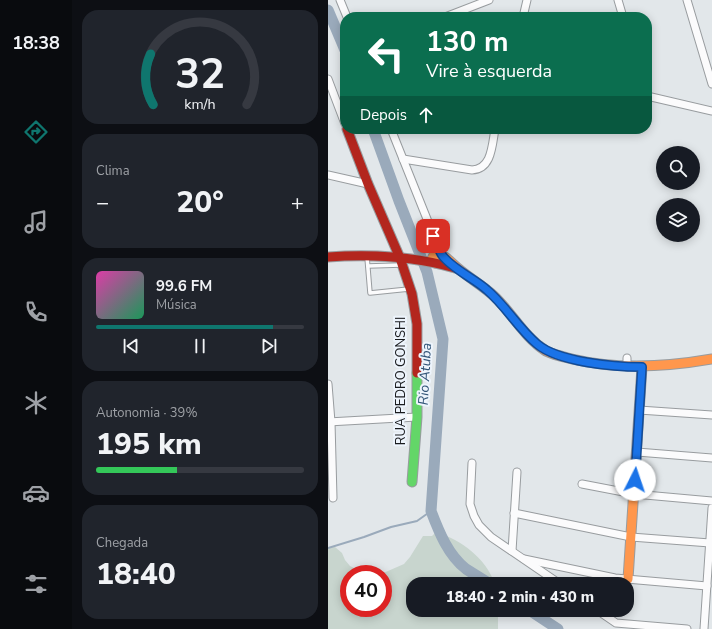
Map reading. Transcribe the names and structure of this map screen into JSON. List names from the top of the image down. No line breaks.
{"streets":{"street":["RUA PEDRO GONSHI"]},"water":["Rio Atuba"],"page":{"tabs":"18:38","turn":["130 m","Vire à esquerda"],"then":"Depois","tile":["Clima",["Autonomia · 39%","195 km"],["Chegada","18:40"]],"heat":["−","20°","+"],"song":["99.6 FM","Música"],"limit":"40","trip":"18:40 · 2 min · 430 m","gauge":["32","km/h"]}}
